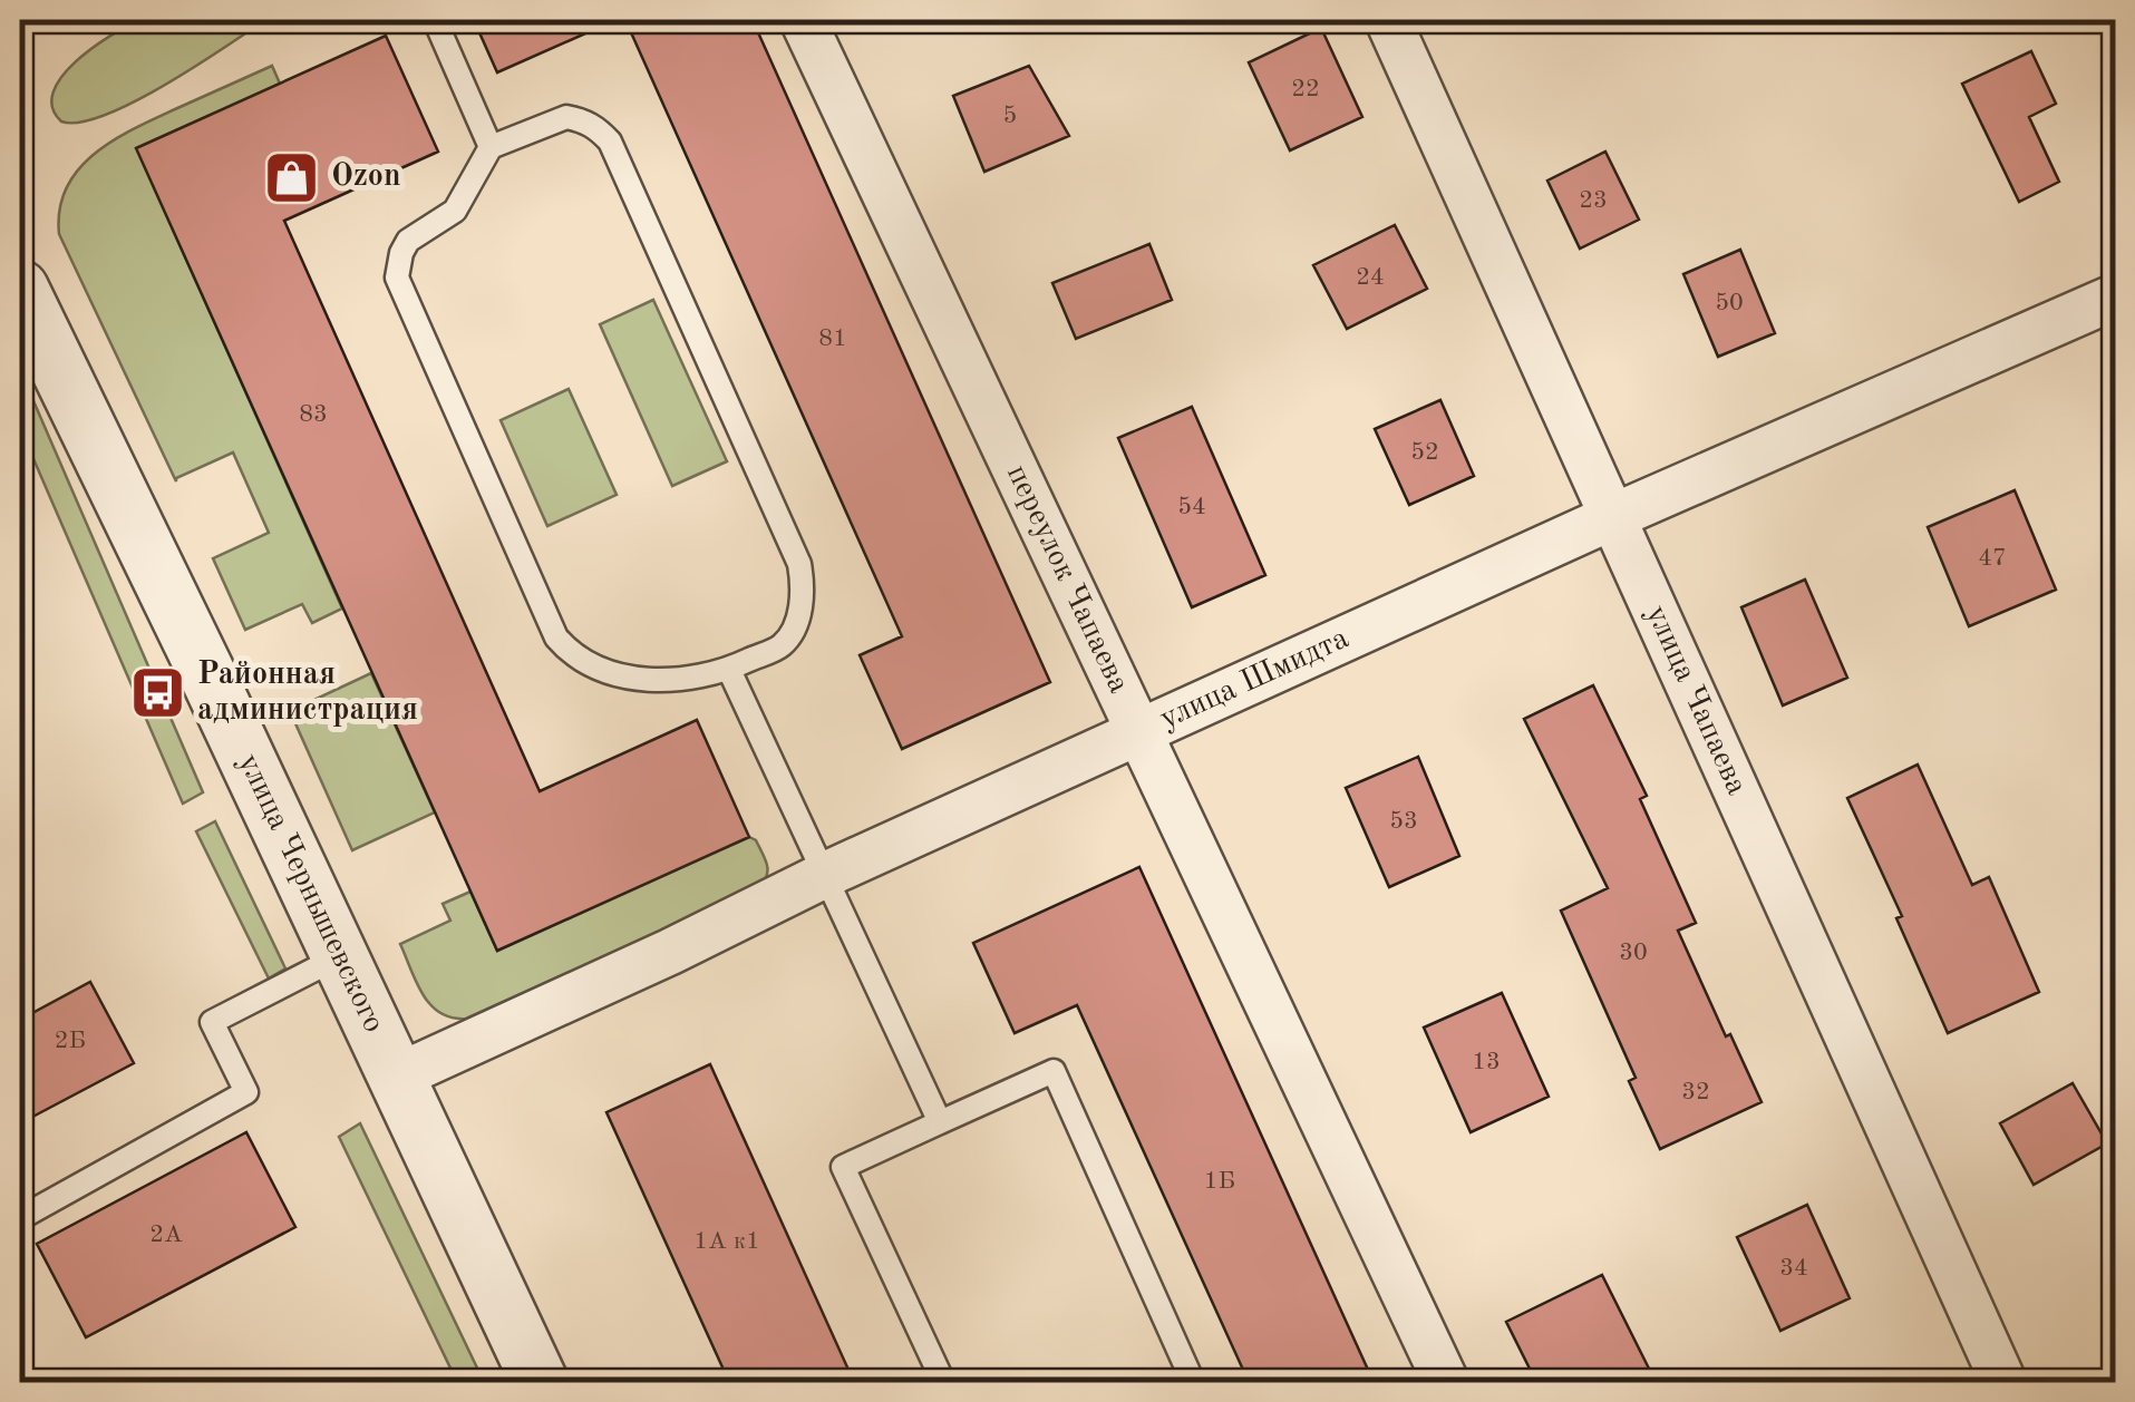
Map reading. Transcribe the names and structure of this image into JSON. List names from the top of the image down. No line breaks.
{"streets":{"street":["переулок Чапаева","улица Шмидта","улица Чапаева","улица Чернышевского"]},"crossings":[["переулок Чапаева","улица Шмидта"],["улица Шмидта","улица Чапаева"],["улица Шмидта","улица Чернышевского"]],"places":{"shop":["Ozon"],"bus stop":["Районная администрация"]},"house_numbers":["22","5","23","24","50","81","83","52","54","47","53","30","2Б","13","32","1Б","2А","1А к1","34"]}
